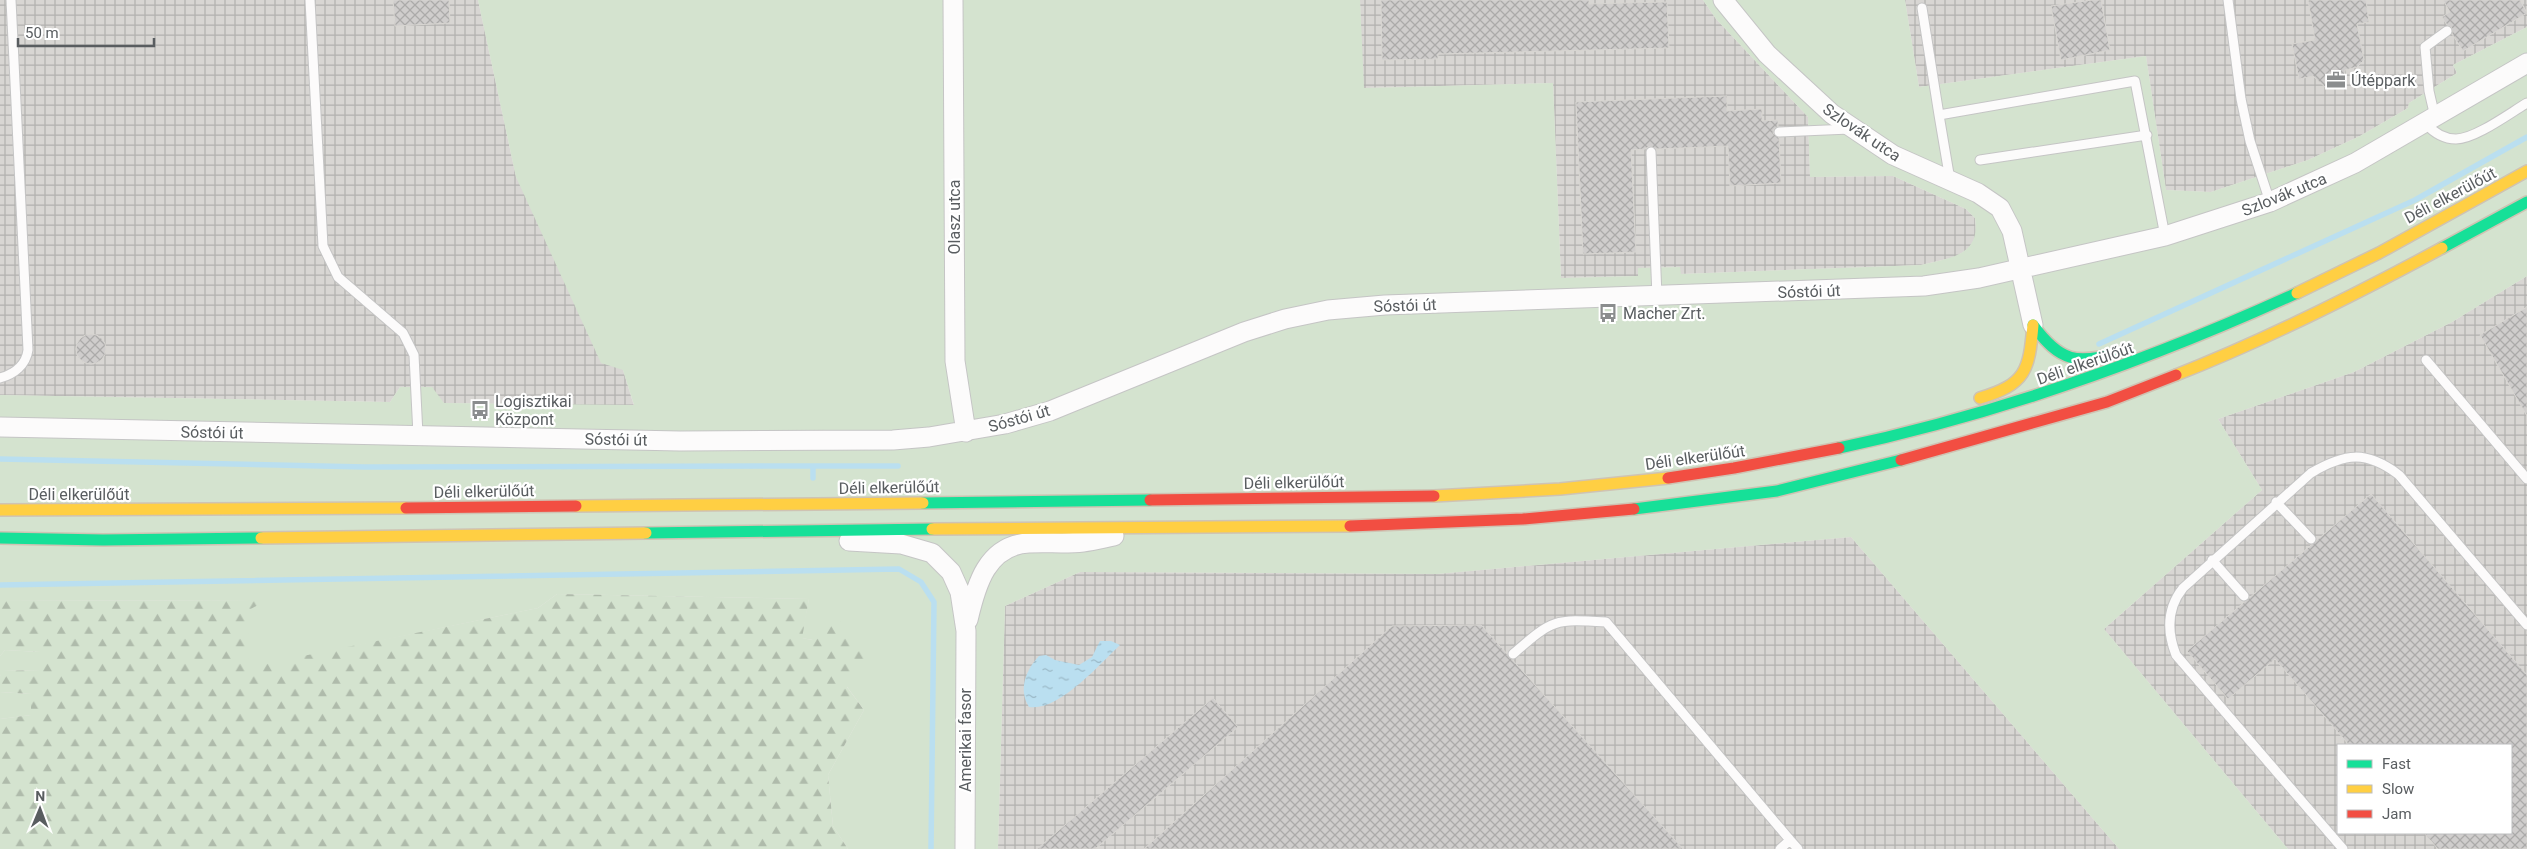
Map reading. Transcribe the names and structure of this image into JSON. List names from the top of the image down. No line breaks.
{"streets":{"main road":["Déli elkerülőút"],"street":["Szlovák utca","Olasz utca","Sóstói út","Amerikai fasor"]},"crossings":[["Szlovák utca","Sóstói út"],["Olasz utca","Sóstói út"]],"places":{"office":["Útéppark"],"bus stop":["Macher Zrt.","Logisztikai Központ"]},"legend":["Fast","Slow","Jam"],"scale_bar":"50 m","north":"top"}
